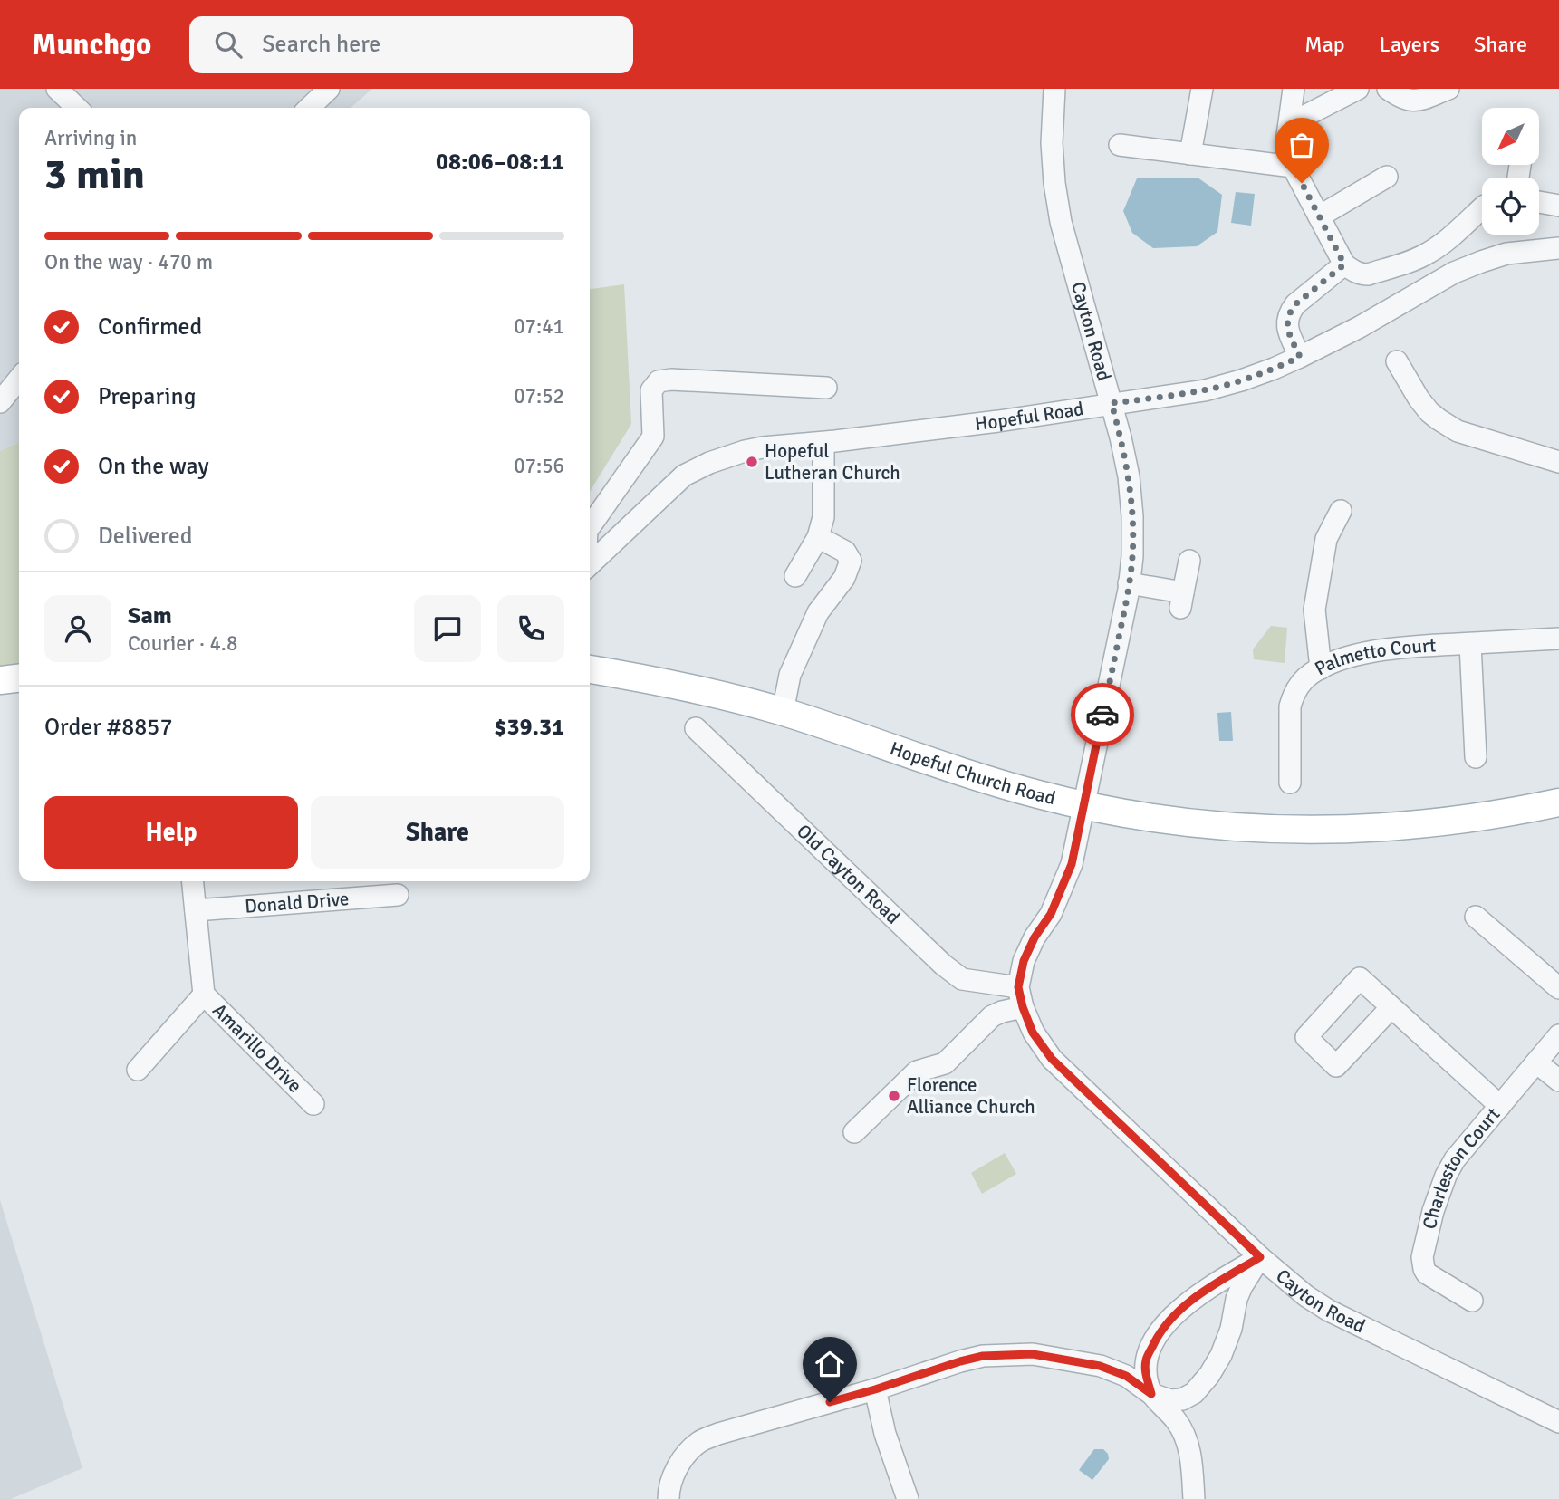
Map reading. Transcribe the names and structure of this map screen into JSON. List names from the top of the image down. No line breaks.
{"streets":{"main road":["Hopeful Church Road"],"street":["Cayton Road","Hopeful Road","Palmetto Court","Old Cayton Road","Donald Drive","Amarillo Drive","Charleston Court"]},"crossings":[["Cayton Road","Hopeful Road"],["Cayton Road","Hopeful Church Road"],["Cayton Road","Old Cayton Road"],["Donald Drive","Amarillo Drive"]],"places":["Hopeful Lutheran Church","Florence Alliance Church"],"north":"bottom left","page":{"header":"Munchgo","search":"Search here","nav":["Map","Layers","Share"],"heading":["3 min","Arriving in","08:06–08:11"],"panel":["Sam","Courier · 4.8","Order #8857","$39.31"],"bar":"On the way · 470 m","list":[["Confirmed","07:41"],["Preparing","07:52"],["On the way","07:56"],"Delivered"],"buttons":["Help","Share"]}}
